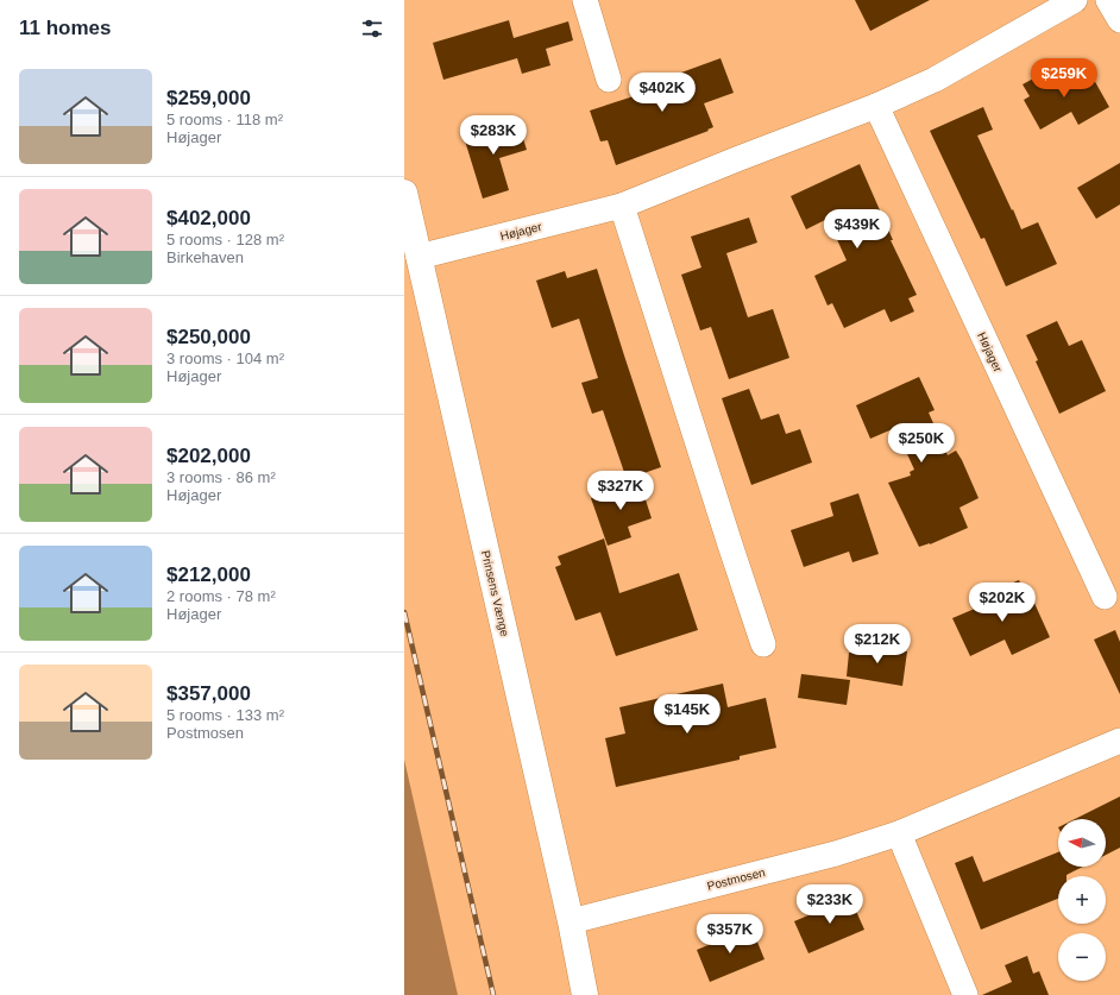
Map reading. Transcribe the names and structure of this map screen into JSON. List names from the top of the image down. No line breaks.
{"streets":{"street":["Højager","Prinsens Vænge","Postmosen"]},"crossings":[["Højager","Prinsens Vænge"],["Prinsens Vænge","Postmosen"]],"north":"left","page":{"heading":"11 homes","list":[{"name":"$259,000","note":"5 rooms · 118 m² · Højager"},{"name":"$402,000","note":"5 rooms · 128 m² · Birkehaven"},{"name":"$250,000","note":"3 rooms · 104 m² · Højager"},{"name":"$202,000","note":"3 rooms · 86 m² · Højager"},{"name":"$212,000","note":"2 rooms · 78 m² · Højager"},{"name":"$357,000","note":"5 rooms · 133 m² · Postmosen"}],"price":["$259K","$402K","$283K","$439K","$250K","$327K","$202K","$212K","$145K","$233K","$357K"],"map_buttons":["+","−"]}}
